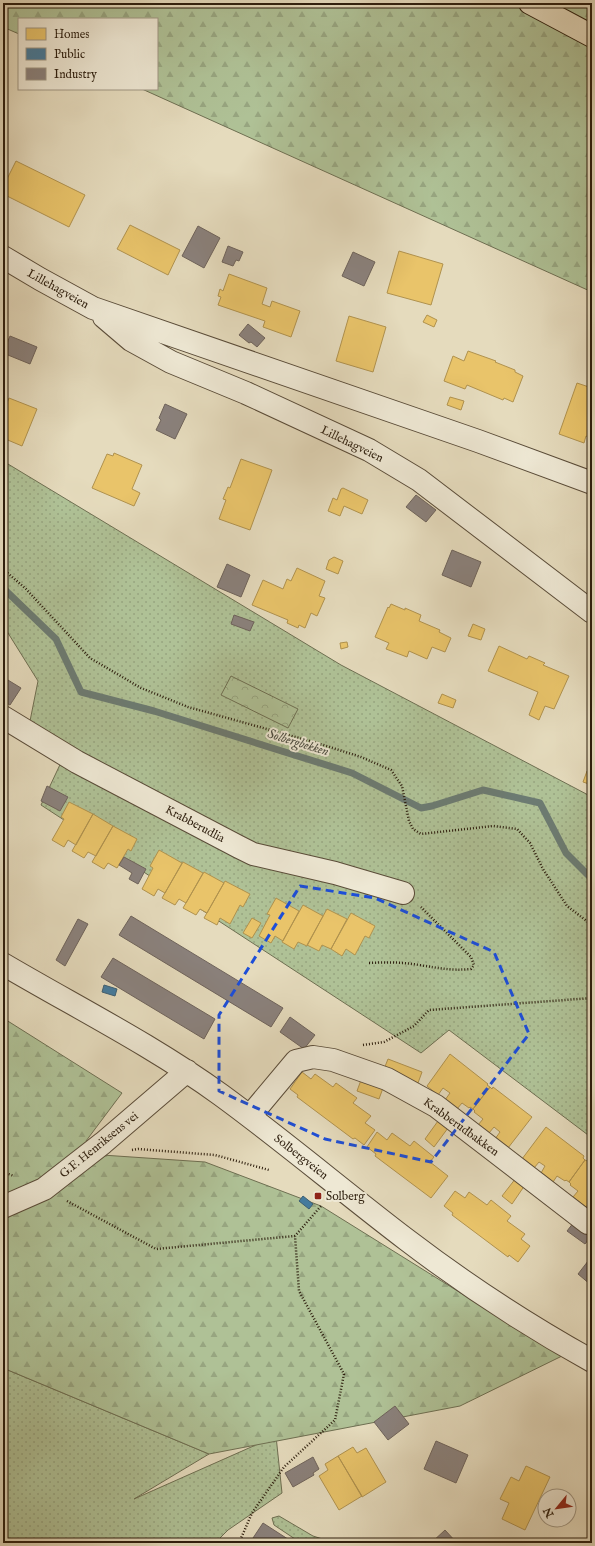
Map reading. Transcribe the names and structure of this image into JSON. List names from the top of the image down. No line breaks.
{"streets":{"street":["Lillehagveien","Krabberudlia","Krabberudbakken","G.F. Henriksens vei","Solbergveien"]},"crossings":[["Krabberudbakken","Solbergveien"],["G.F. Henriksens vei","Solbergveien"]],"water":["Solbergbekken"],"places":{"transit":["Solberg"]},"legend":["Homes","Public","Industry"],"north":"bottom left"}
